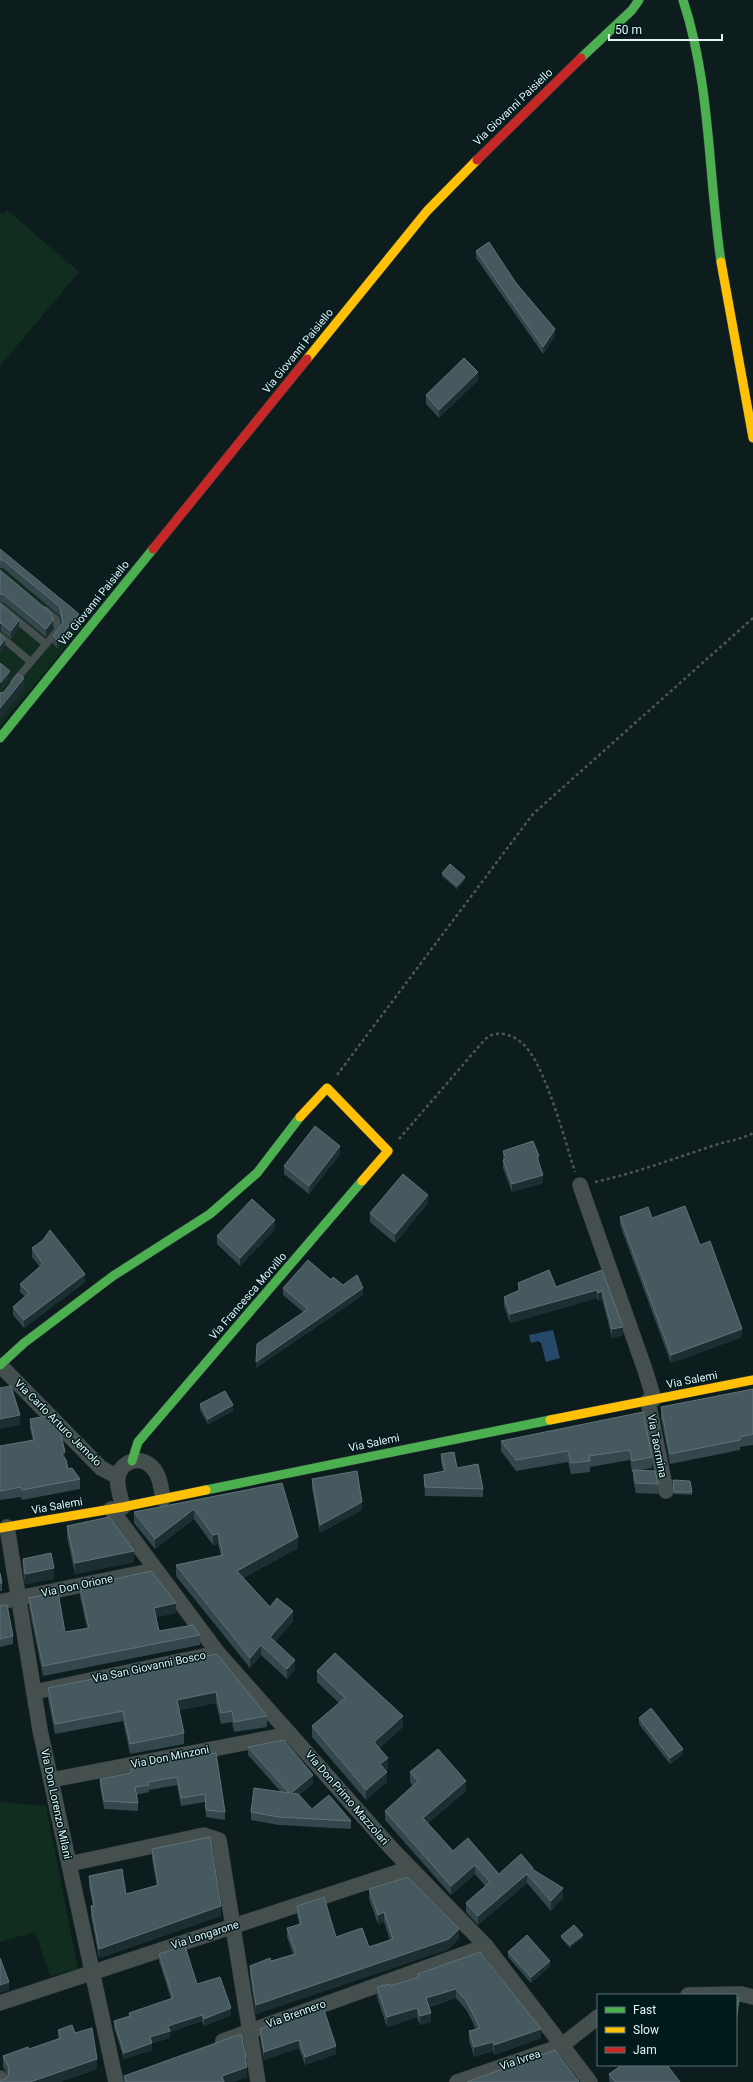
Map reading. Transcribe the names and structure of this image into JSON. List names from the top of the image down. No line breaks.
{"streets":{"main road":["Via Giovanni Paisiello","Via Francesca Morvillo","Via Salemi"],"street":["Via Carlo Arturo Jemolo","Via Taormina","Via Don Orione","Via San Giovanni Bosco","Via Don Minzoni","Via Don Primo Mazzolari","Via Don Lorenzo Milani","Via Longarone","Via Brennero","Via Ivrea"]},"crossings":[["Via Salemi","Via Taormina"],["Via Salemi","Via Don Primo Mazzolari"],["Via Salemi","Via Don Lorenzo Milani"],["Via Don Orione","Via Don Primo Mazzolari"],["Via Don Orione","Via Don Lorenzo Milani"],["Via San Giovanni Bosco","Via Don Primo Mazzolari"],["Via San Giovanni Bosco","Via Don Lorenzo Milani"],["Via Don Minzoni","Via Don Primo Mazzolari"],["Via Don Minzoni","Via Don Lorenzo Milani"],["Via Don Primo Mazzolari","Via Longarone"],["Via Don Primo Mazzolari","Via Brennero"],["Via Don Primo Mazzolari","Via Ivrea"],["Via Don Lorenzo Milani","Via Longarone"]],"legend":["Fast","Slow","Jam"],"scale_bar":"50 m"}
